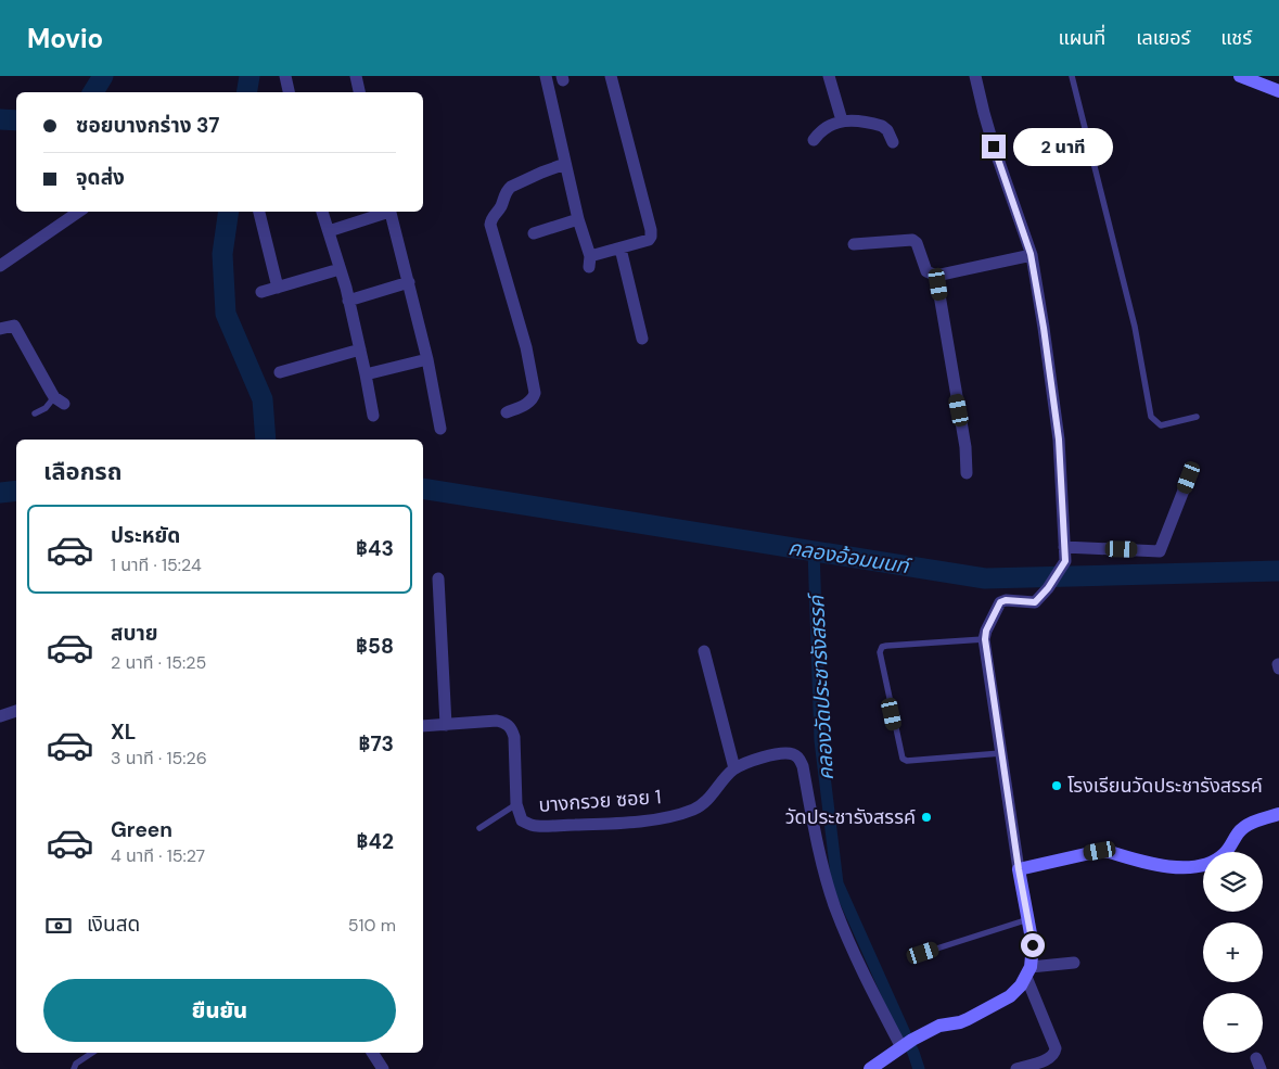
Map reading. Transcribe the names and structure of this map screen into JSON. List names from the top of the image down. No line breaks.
{"streets":{"street":["บางกรวย ซอย 1"]},"water":["คลองอ้อมนนท์","คลองวัดประชารังสรรค์"],"places":["โรงเรียนวัดประชารังสรรค์","วัดประชารังสรรค์"],"page":{"header":"Movio","nav":["แผนที่","เลเยอร์","แชร์"],"banner":["ซอยบางกร่าง 37","จุดส่ง"],"bubble":"2 นาที","heading":"เลือกรถ","list":[{"name":"ประหยัด","note":"1 นาที · 15:24","value":"฿43"},{"name":"สบาย","note":"2 นาที · 15:25","value":"฿58"},{"name":"XL","note":"3 นาที · 15:26","value":"฿73"},{"name":"Green","note":"4 นาที · 15:27","value":"฿42"}],"map_buttons":["+","−"],"pay":["เงินสด","510 m"],"buttons":"ยืนยัน"}}
